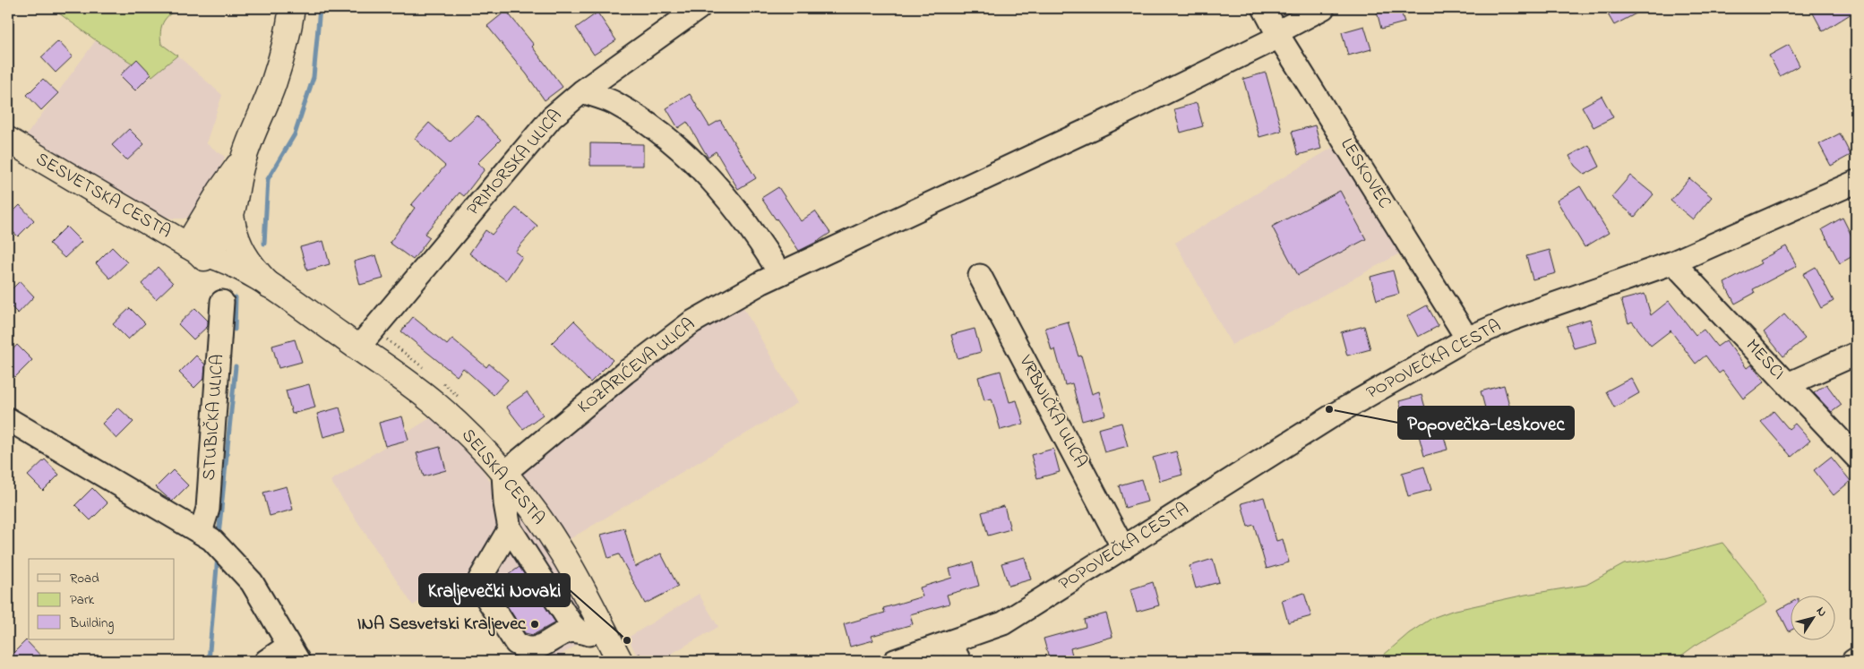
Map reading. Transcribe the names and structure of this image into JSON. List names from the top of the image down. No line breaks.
{"streets":{"main road":["SESVETSKA CESTA","SELSKA CESTA"],"street":["PRIMORSKA ULICA","LESKOVEC","POPOVEČKA CESTA","MESCI","KOZARIĆEVA ULICA","VRBNIČKA ULICA","STUBIČKA ULICA"]},"crossings":[["PRIMORSKA ULICA","SELSKA CESTA"],["LESKOVEC","POPOVEČKA CESTA"],["LESKOVEC","KOZARIĆEVA ULICA"],["SESVETSKA CESTA","SELSKA CESTA"],["POPOVEČKA CESTA","MESCI"],["POPOVEČKA CESTA","VRBNIČKA ULICA"],["KOZARIĆEVA ULICA","SELSKA CESTA"]],"places":["Popovečka-Leskovec","INA Sesvetski Kraljevec","Kraljevečki Novaki"],"legend":["Road","Park","Building"],"north":"top right"}
